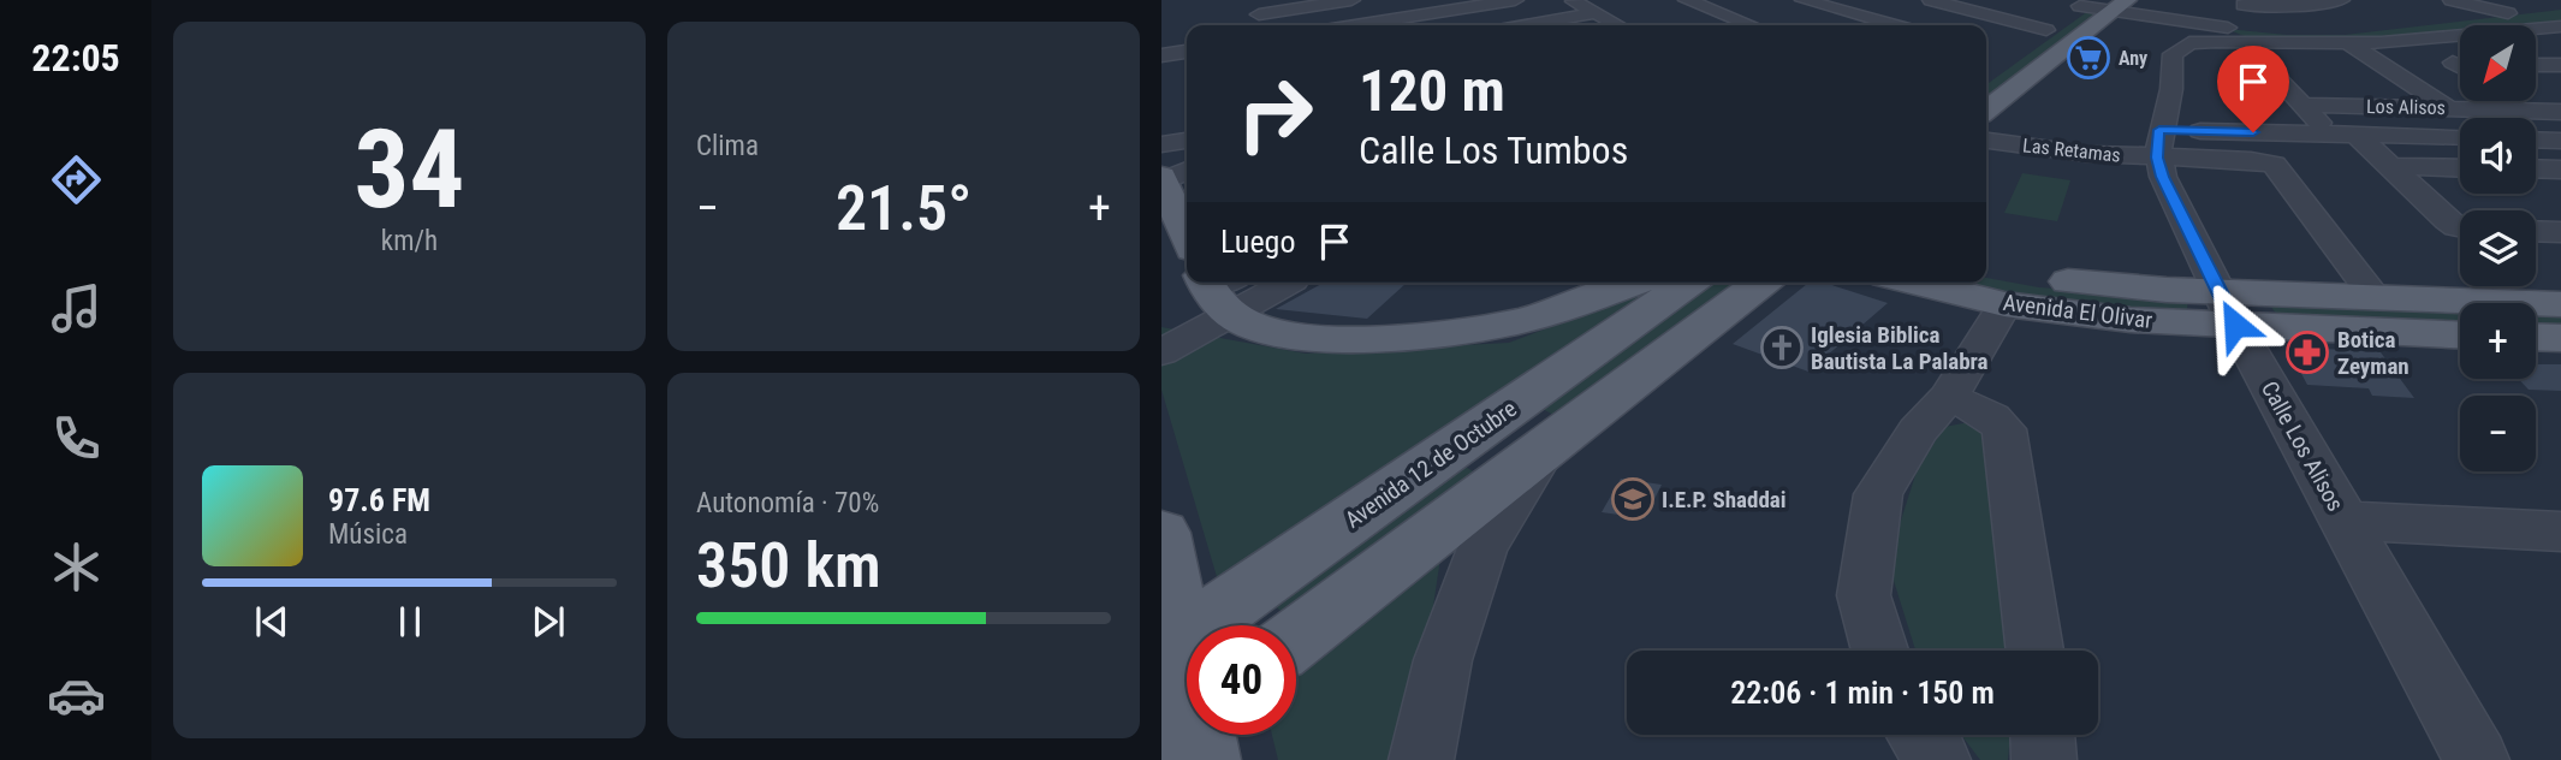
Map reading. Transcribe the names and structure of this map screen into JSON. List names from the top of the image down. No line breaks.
{"streets":{"main road":["Avenida El Olivar","Avenida 12 de Octubre"],"street":["Los Alisos","Las Retamas","Calle Los Alisos"]},"crossings":[["Las Retamas","Avenida El Olivar"],["Las Retamas","Calle Los Alisos"],["Avenida El Olivar","Calle Los Alisos"]],"places":{"supermarket":["Any"],"church":["Iglesia Biblica Bautista La Palabra"],"pharmacy":["Botica Zeyman"],"school or university":["I.E.P. Shaddai"]},"north":"bottom left","page":{"tabs":"22:05","tile":[["34","km/h"],"Clima",["Autonomía · 70%","350 km"]],"map_buttons":["+","−"],"turn":["120 m","Calle Los Tumbos"],"heat":["−","21.5°","+"],"then":"Luego","song":["97.6 FM","Música"],"limit":"40","trip":"22:06 · 1 min · 150 m"}}
